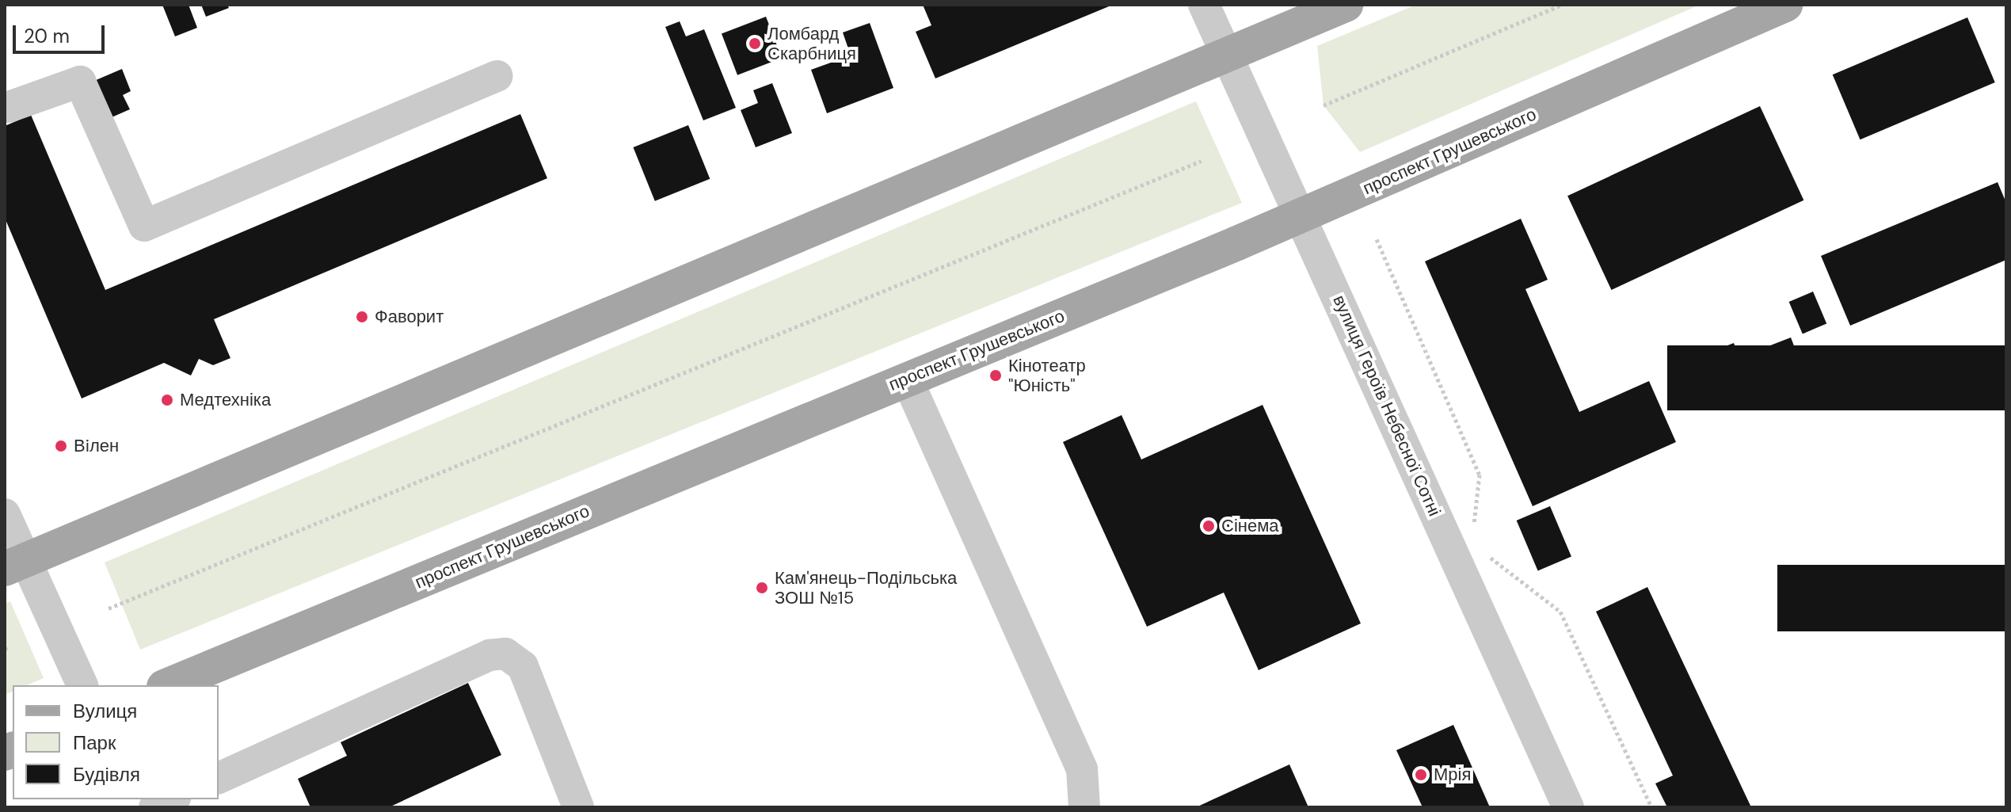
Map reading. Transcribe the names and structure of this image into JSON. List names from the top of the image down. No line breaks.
{"streets":{"main road":["проспект Грушевського"],"street":["вулиця Героїв Небесної Сотні"]},"crossings":[["проспект Грушевського","вулиця Героїв Небесної Сотні"]],"places":["Ломбард Скарбниця","Фаворит","Кінотеатр \"Юність\"","Медтехніка","Вiлен","Сінема","Кам'янець-Подільська ЗОШ №15","Мрія"],"legend":["Вулиця","Парк","Будівля"],"scale_bar":"20 m"}
